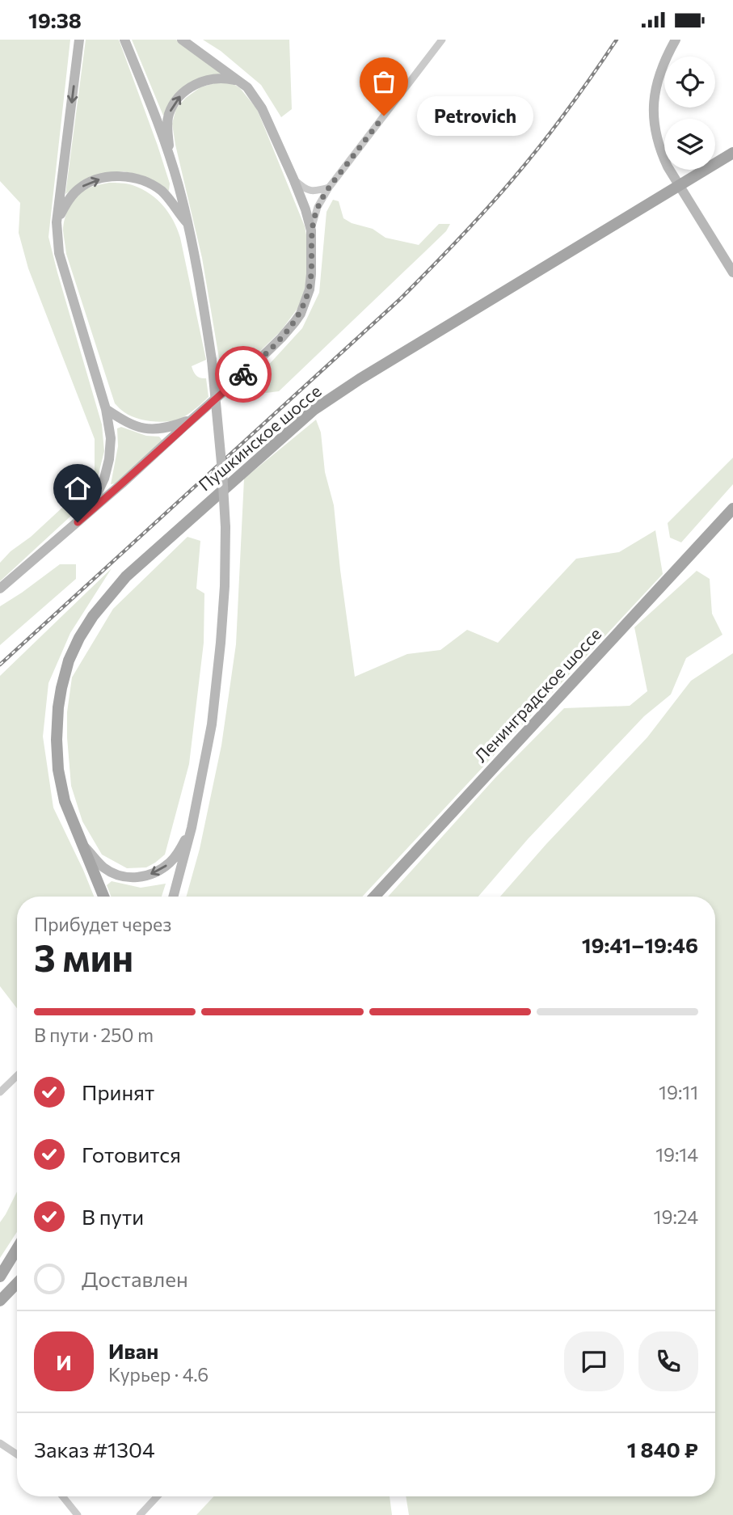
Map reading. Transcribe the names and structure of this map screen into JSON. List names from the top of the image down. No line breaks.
{"streets":{"main road":["Пушкинское шоссе","Ленинградское шоссе"]},"places":["Petrovich"],"page":{"status":"19:38","bubble":"Petrovich","heading":["3 мин","Прибудет через","19:41–19:46"],"panel":["Иван","Курьер · 4.6","Заказ #1304","1 840 ₽"],"bar":"В пути · 250 m","list":[["Принят","19:11"],["Готовится","19:14"],["В пути","19:24"],"Доставлен"],"round":"И"}}
